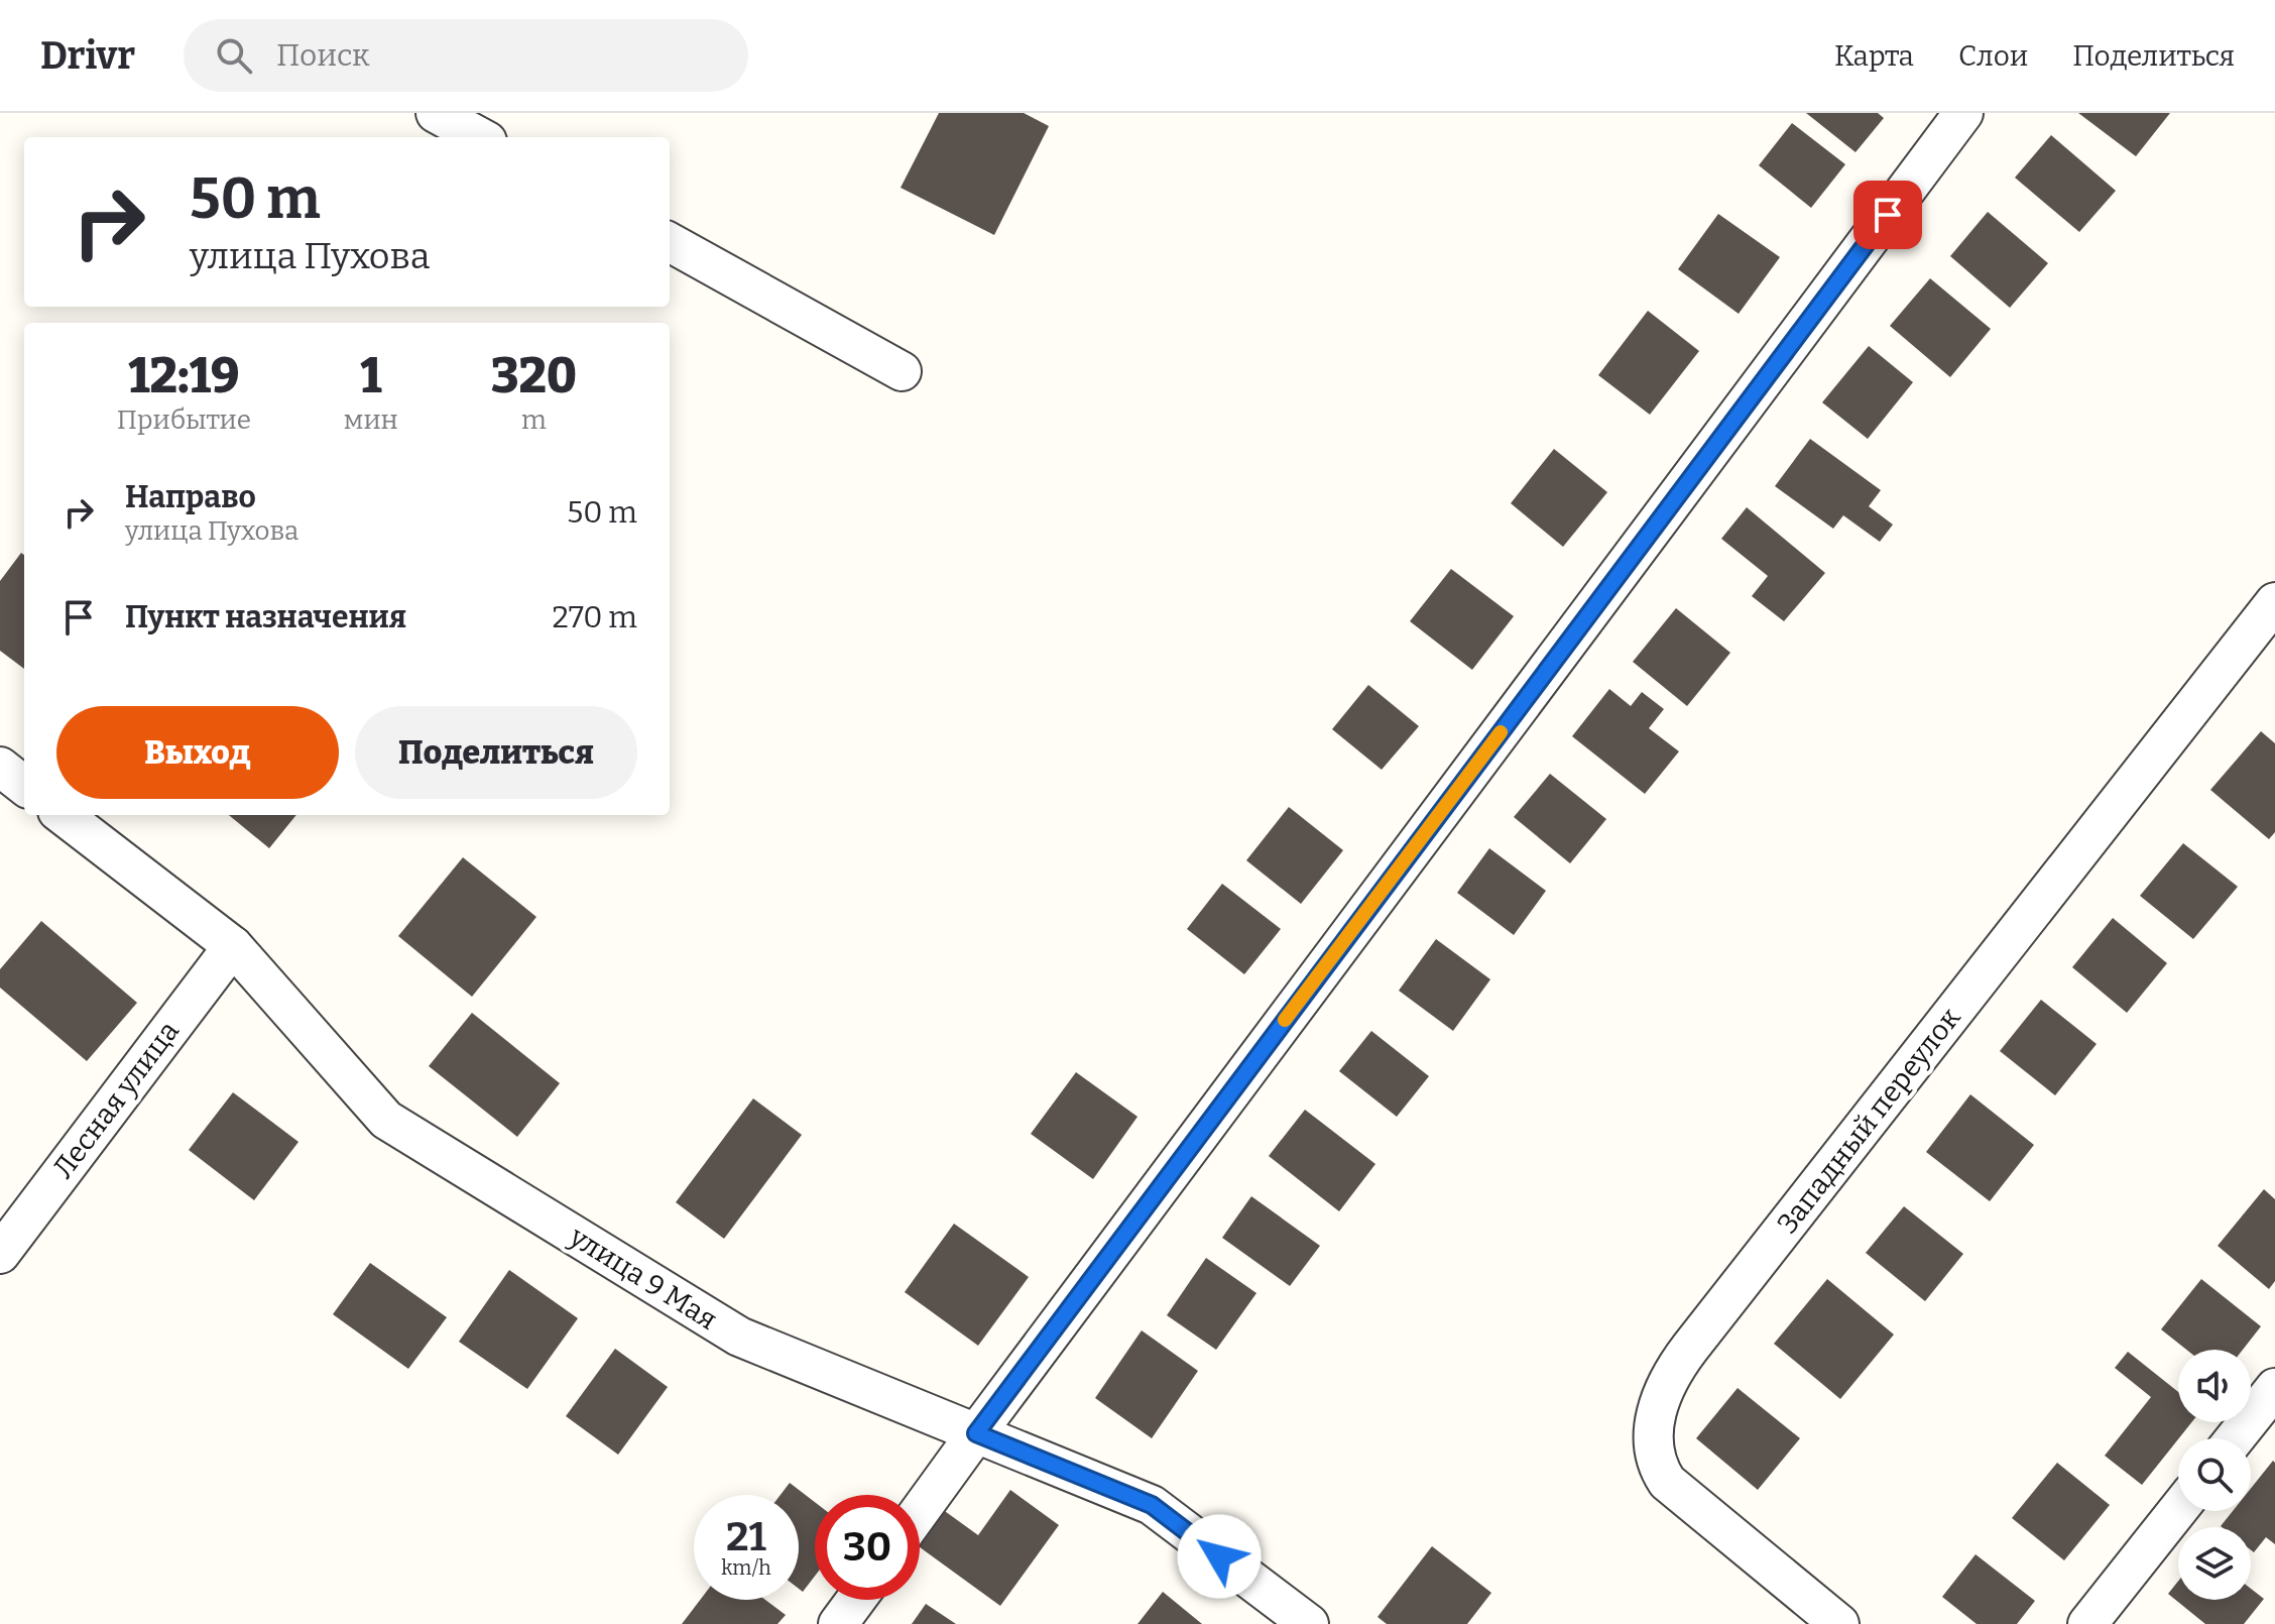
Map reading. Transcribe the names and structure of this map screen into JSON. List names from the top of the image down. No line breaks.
{"streets":{"street":["Лесная улица","Западный переулок","улица 9 Мая"]},"crossings":[["Лесная улица","улица 9 Мая"]],"page":{"header":"Drivr","search":"Поиск","nav":["Карта","Слои","Поделиться"],"turn":["50 m","улица Пухова"],"eta":["12:19","Прибытие","1","мин","320","m"],"list":[{"name":"Направо","note":"улица Пухова","value":"50 m"},{"name":"Пункт назначения","value":"270 m"}],"buttons":["Выход","Поделиться"],"speed":"21 km/h","limit":"30"}}
